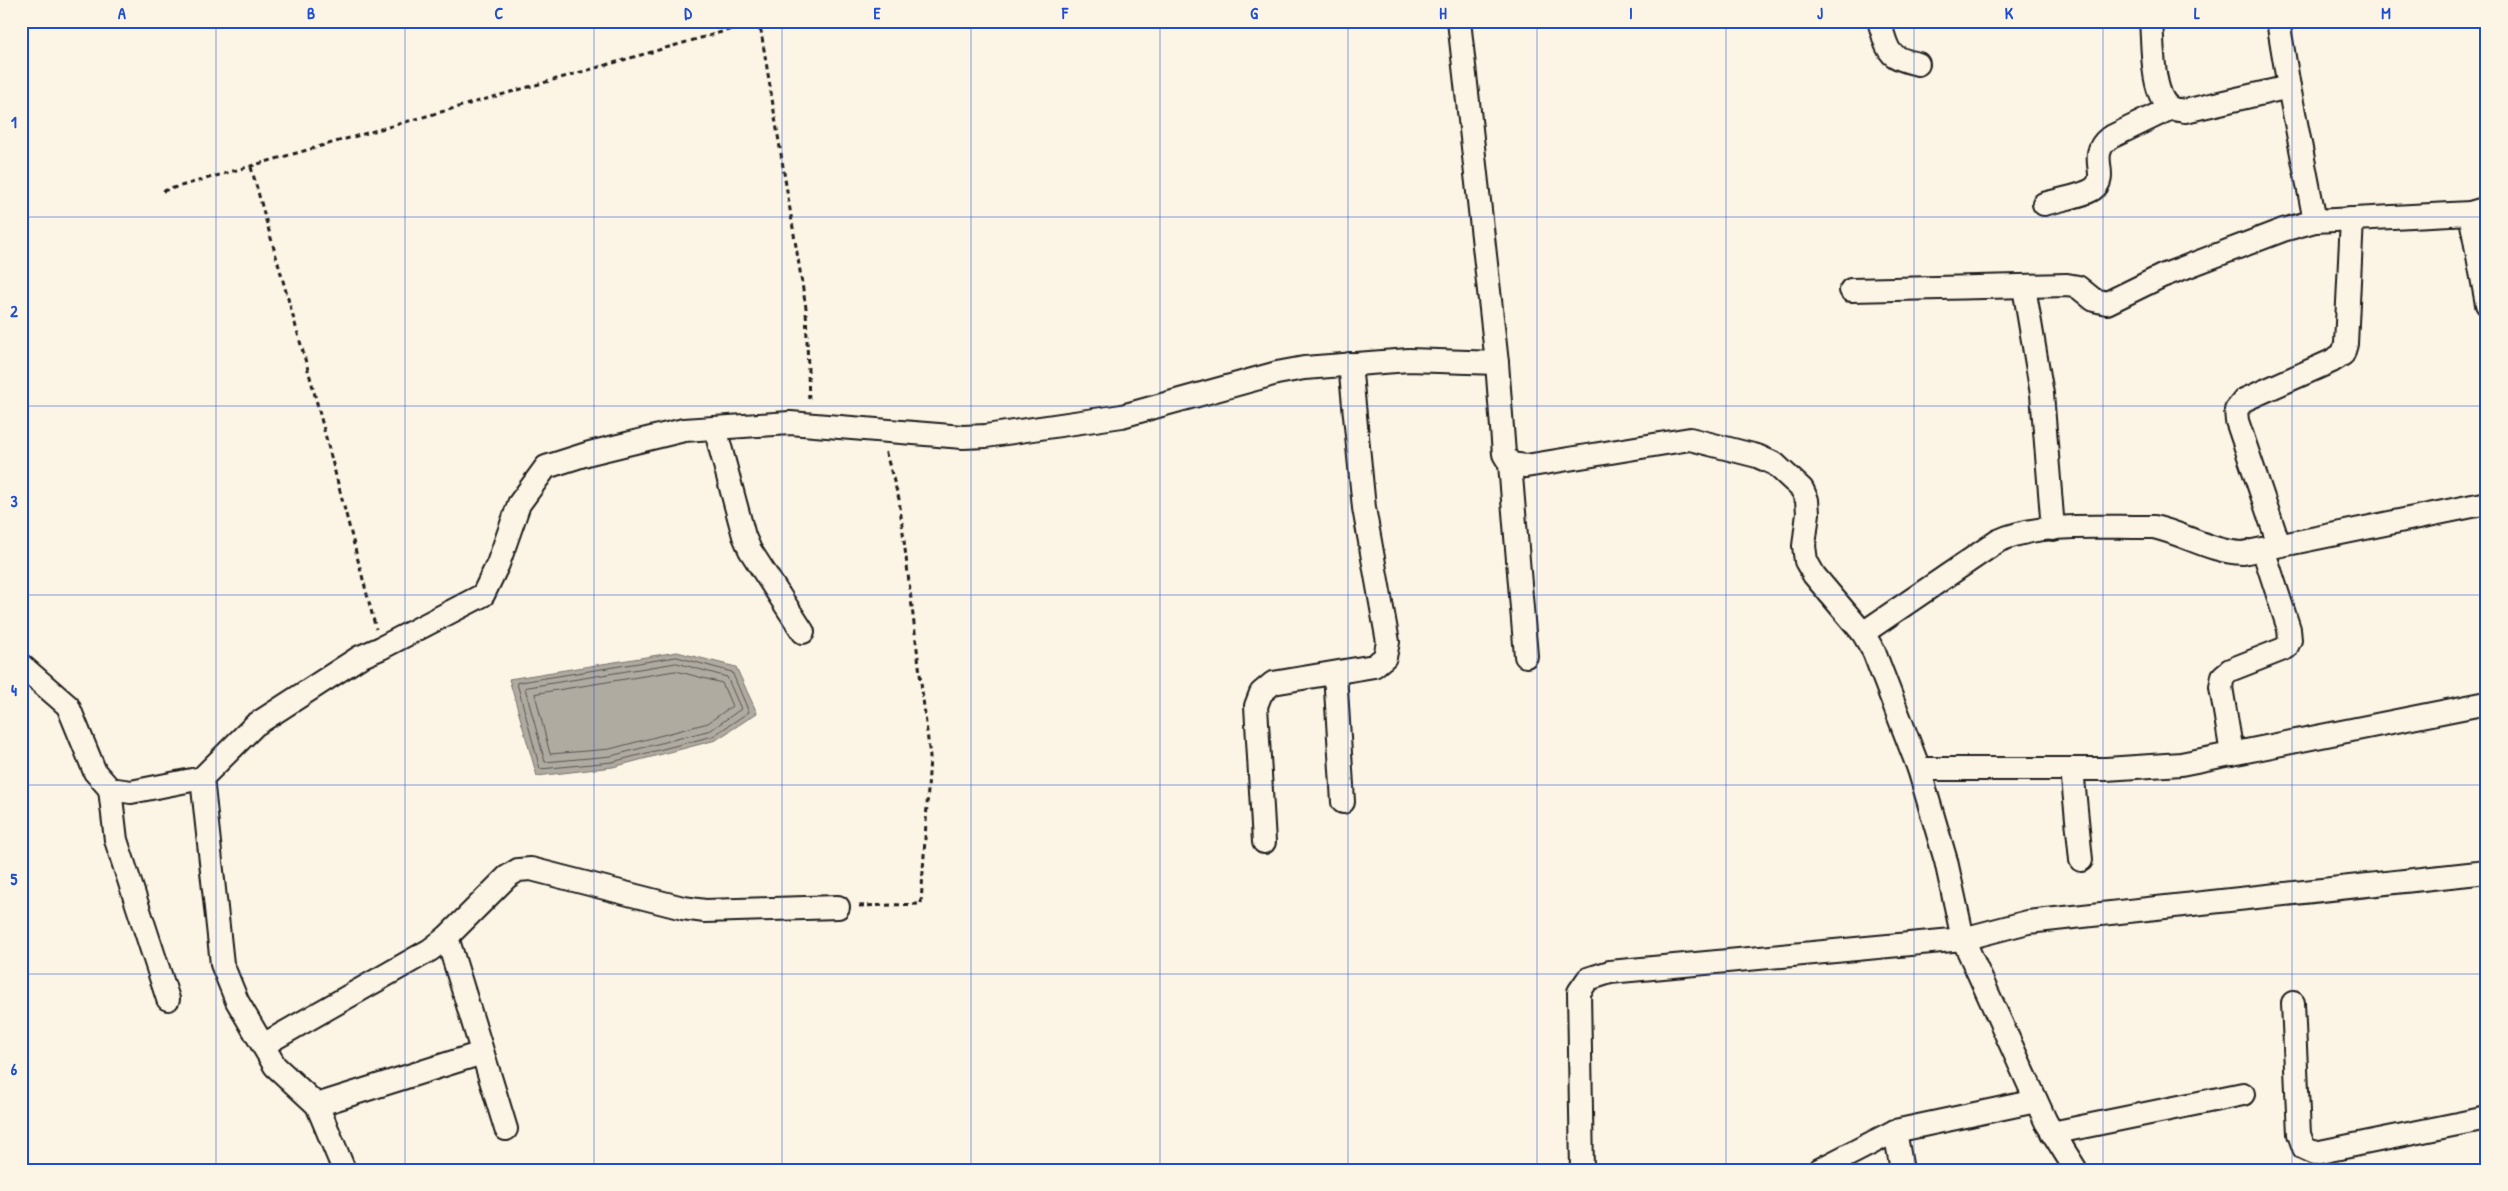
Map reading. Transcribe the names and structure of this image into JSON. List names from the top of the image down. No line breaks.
{"grid":{"columns":["A","B","C","D","E","F","G","H","I","J","K","L","M"],"rows":["1","2","3","4","5","6"]}}
